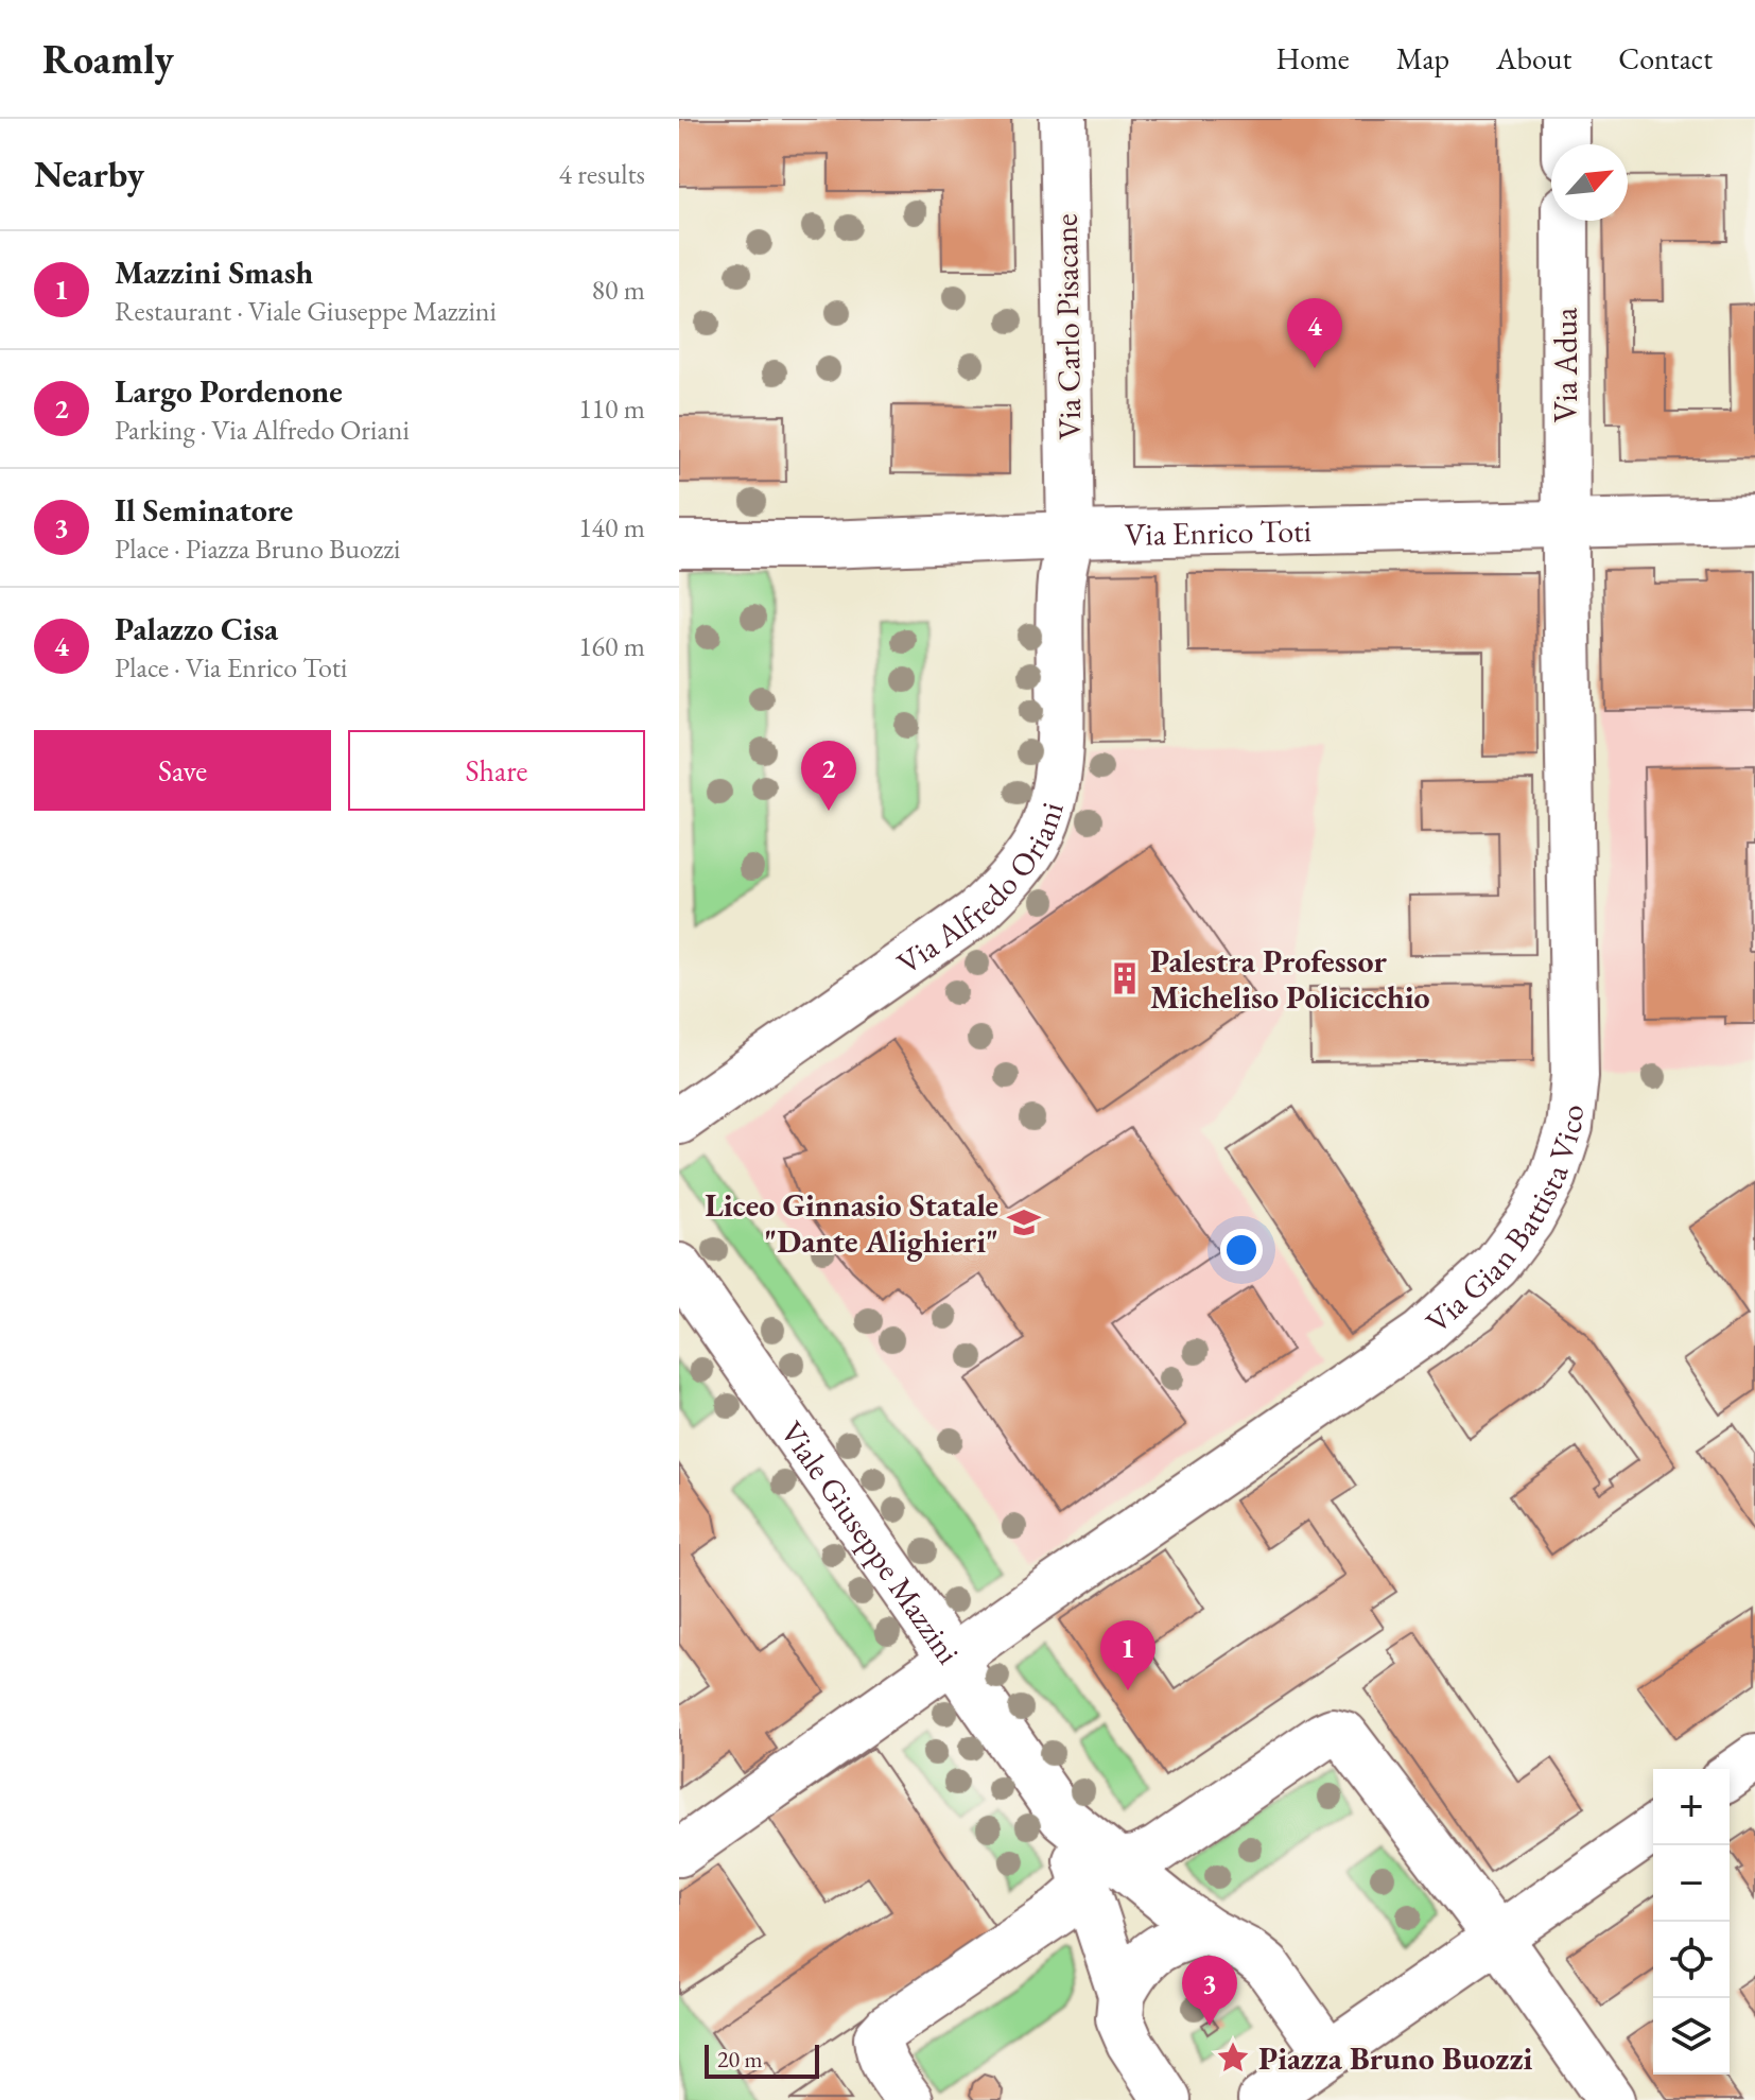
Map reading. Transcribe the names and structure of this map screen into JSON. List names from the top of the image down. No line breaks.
{"streets":{"street":["Via Carlo Pisacane","Via Adua","Via Enrico Toti","Via Alfredo Oriani","Via Gian Battista Vico","Viale Giuseppe Mazzini"]},"crossings":[["Via Carlo Pisacane","Via Enrico Toti"],["Via Carlo Pisacane","Via Alfredo Oriani"],["Via Adua","Via Enrico Toti"],["Via Adua","Via Gian Battista Vico"],["Via Enrico Toti","Via Alfredo Oriani"],["Via Enrico Toti","Via Gian Battista Vico"],["Via Gian Battista Vico","Viale Giuseppe Mazzini"]],"places":{"building":["Palestra Professor Micheliso Policicchio"],"school or university":["Liceo Ginnasio Statale \"Dante Alighieri\""],"place":["Piazza Bruno Buozzi"]},"scale_bar":"20 m","north":"top right","page":{"header":"Roamly","nav":["Home","Map","About","Contact"],"heading":["Nearby","4 results"],"list":[{"mark":"1","name":"Mazzini Smash","note":"Restaurant · Viale Giuseppe Mazzini","value":"80 m"},{"mark":"2","name":"Largo Pordenone","note":"Parking · Via Alfredo Oriani","value":"110 m"},{"mark":"3","name":"Il Seminatore","note":"Place · Piazza Bruno Buozzi","value":"140 m"},{"mark":"4","name":"Palazzo Cisa","note":"Place · Via Enrico Toti","value":"160 m"}],"pins":["4","2","1","3"],"buttons":["Save","Share"],"map_buttons":["+","−"],"scale":"20 m"}}
